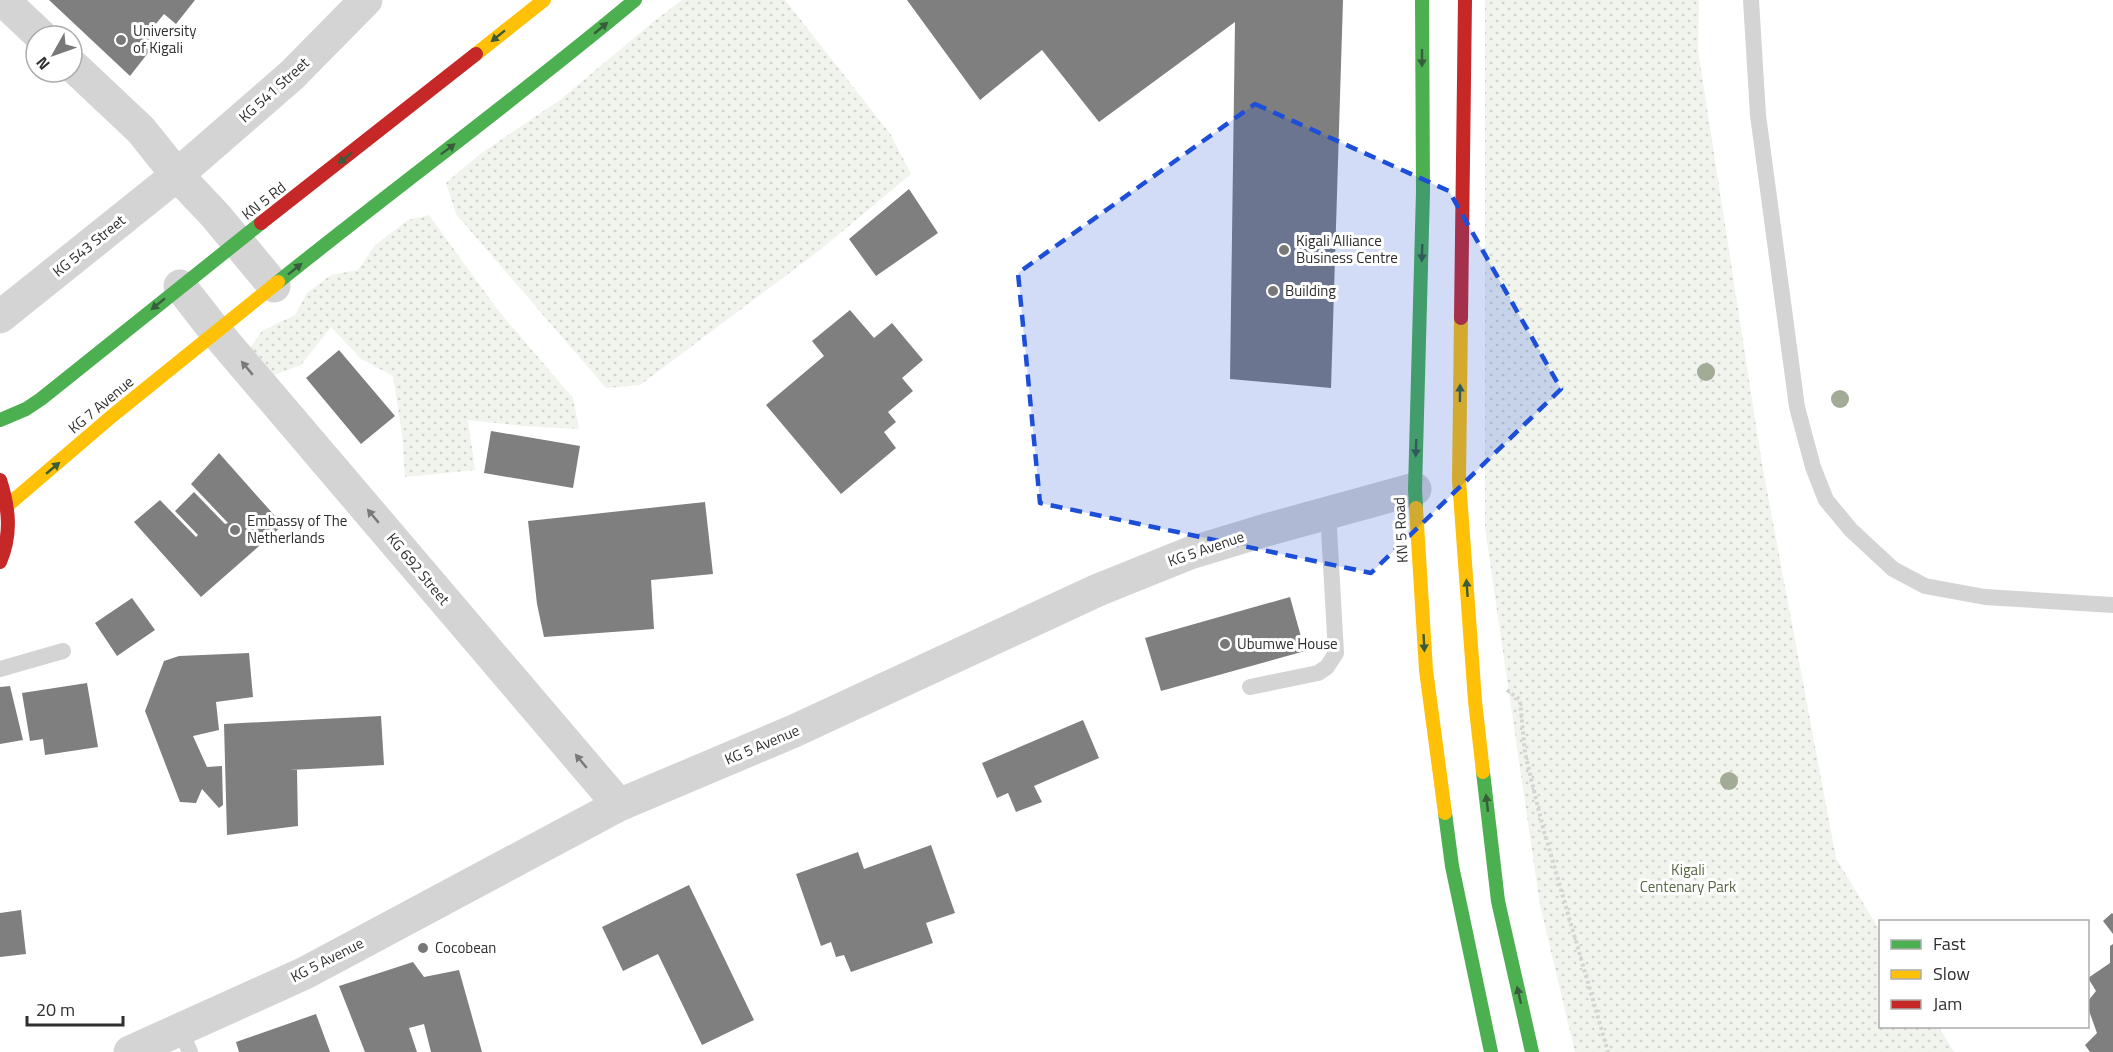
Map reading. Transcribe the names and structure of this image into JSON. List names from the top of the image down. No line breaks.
{"streets":{"main road":["KN 5 Rd","KG 7 Avenue","KN 5 Road"],"street":["KG 541 Street","KG 543 Street","KG 5 Avenue","KG 692 Street"]},"crossings":[["KG 541 Street","KG 543 Street"],["KN 5 Rd","KG 692 Street"],["KG 7 Avenue","KG 692 Street"],["KN 5 Road","KG 5 Avenue"],["KG 5 Avenue","KG 692 Street"]],"one_way":["KG 7 Avenue","KG 692 Street"],"parks":["Kigali Centenary Park"],"places":["University of Kigali","Kigali Alliance Business Centre","Building","Embassy of The Netherlands","Ubumwe House","Cocobean"],"legend":["Fast","Slow","Jam"],"scale_bar":"20 m","north":"bottom left"}
